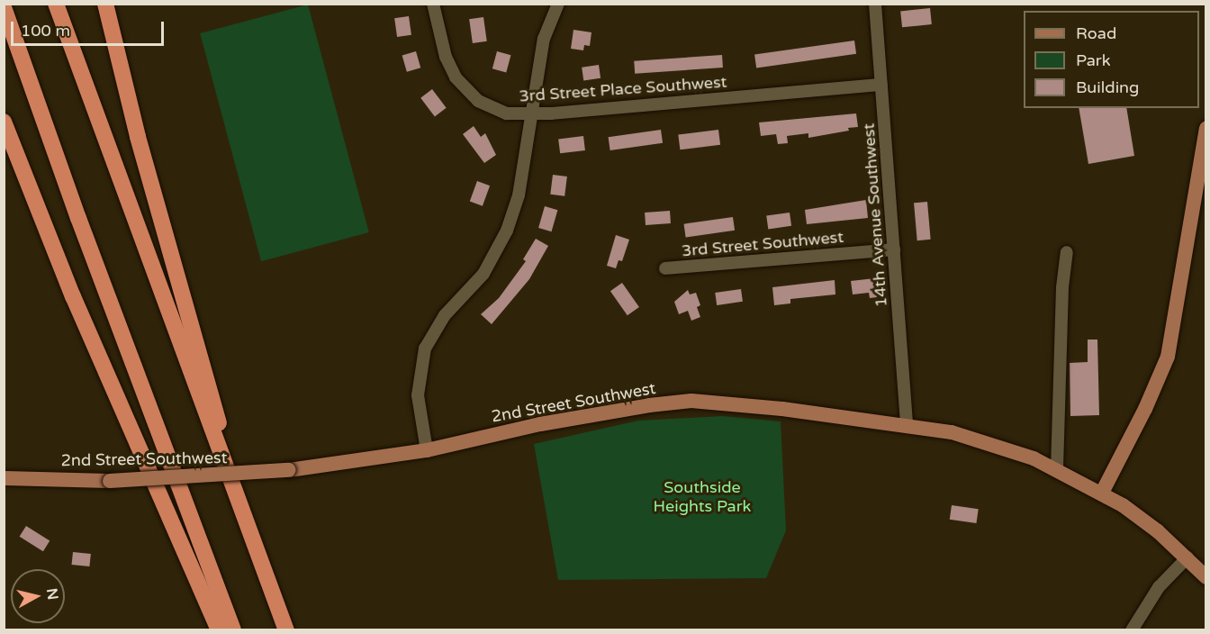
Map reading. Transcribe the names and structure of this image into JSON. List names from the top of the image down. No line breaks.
{"streets":{"main road":["2nd Street Southwest"],"street":["3rd Street Place Southwest","14th Avenue Southwest","3rd Street Southwest"]},"crossings":[["3rd Street Place Southwest","14th Avenue Southwest"],["14th Avenue Southwest","3rd Street Southwest"],["14th Avenue Southwest","2nd Street Southwest"]],"parks":["Southside Heights Park"],"legend":["Road","Park","Building"],"scale_bar":"100 m","north":"right"}
